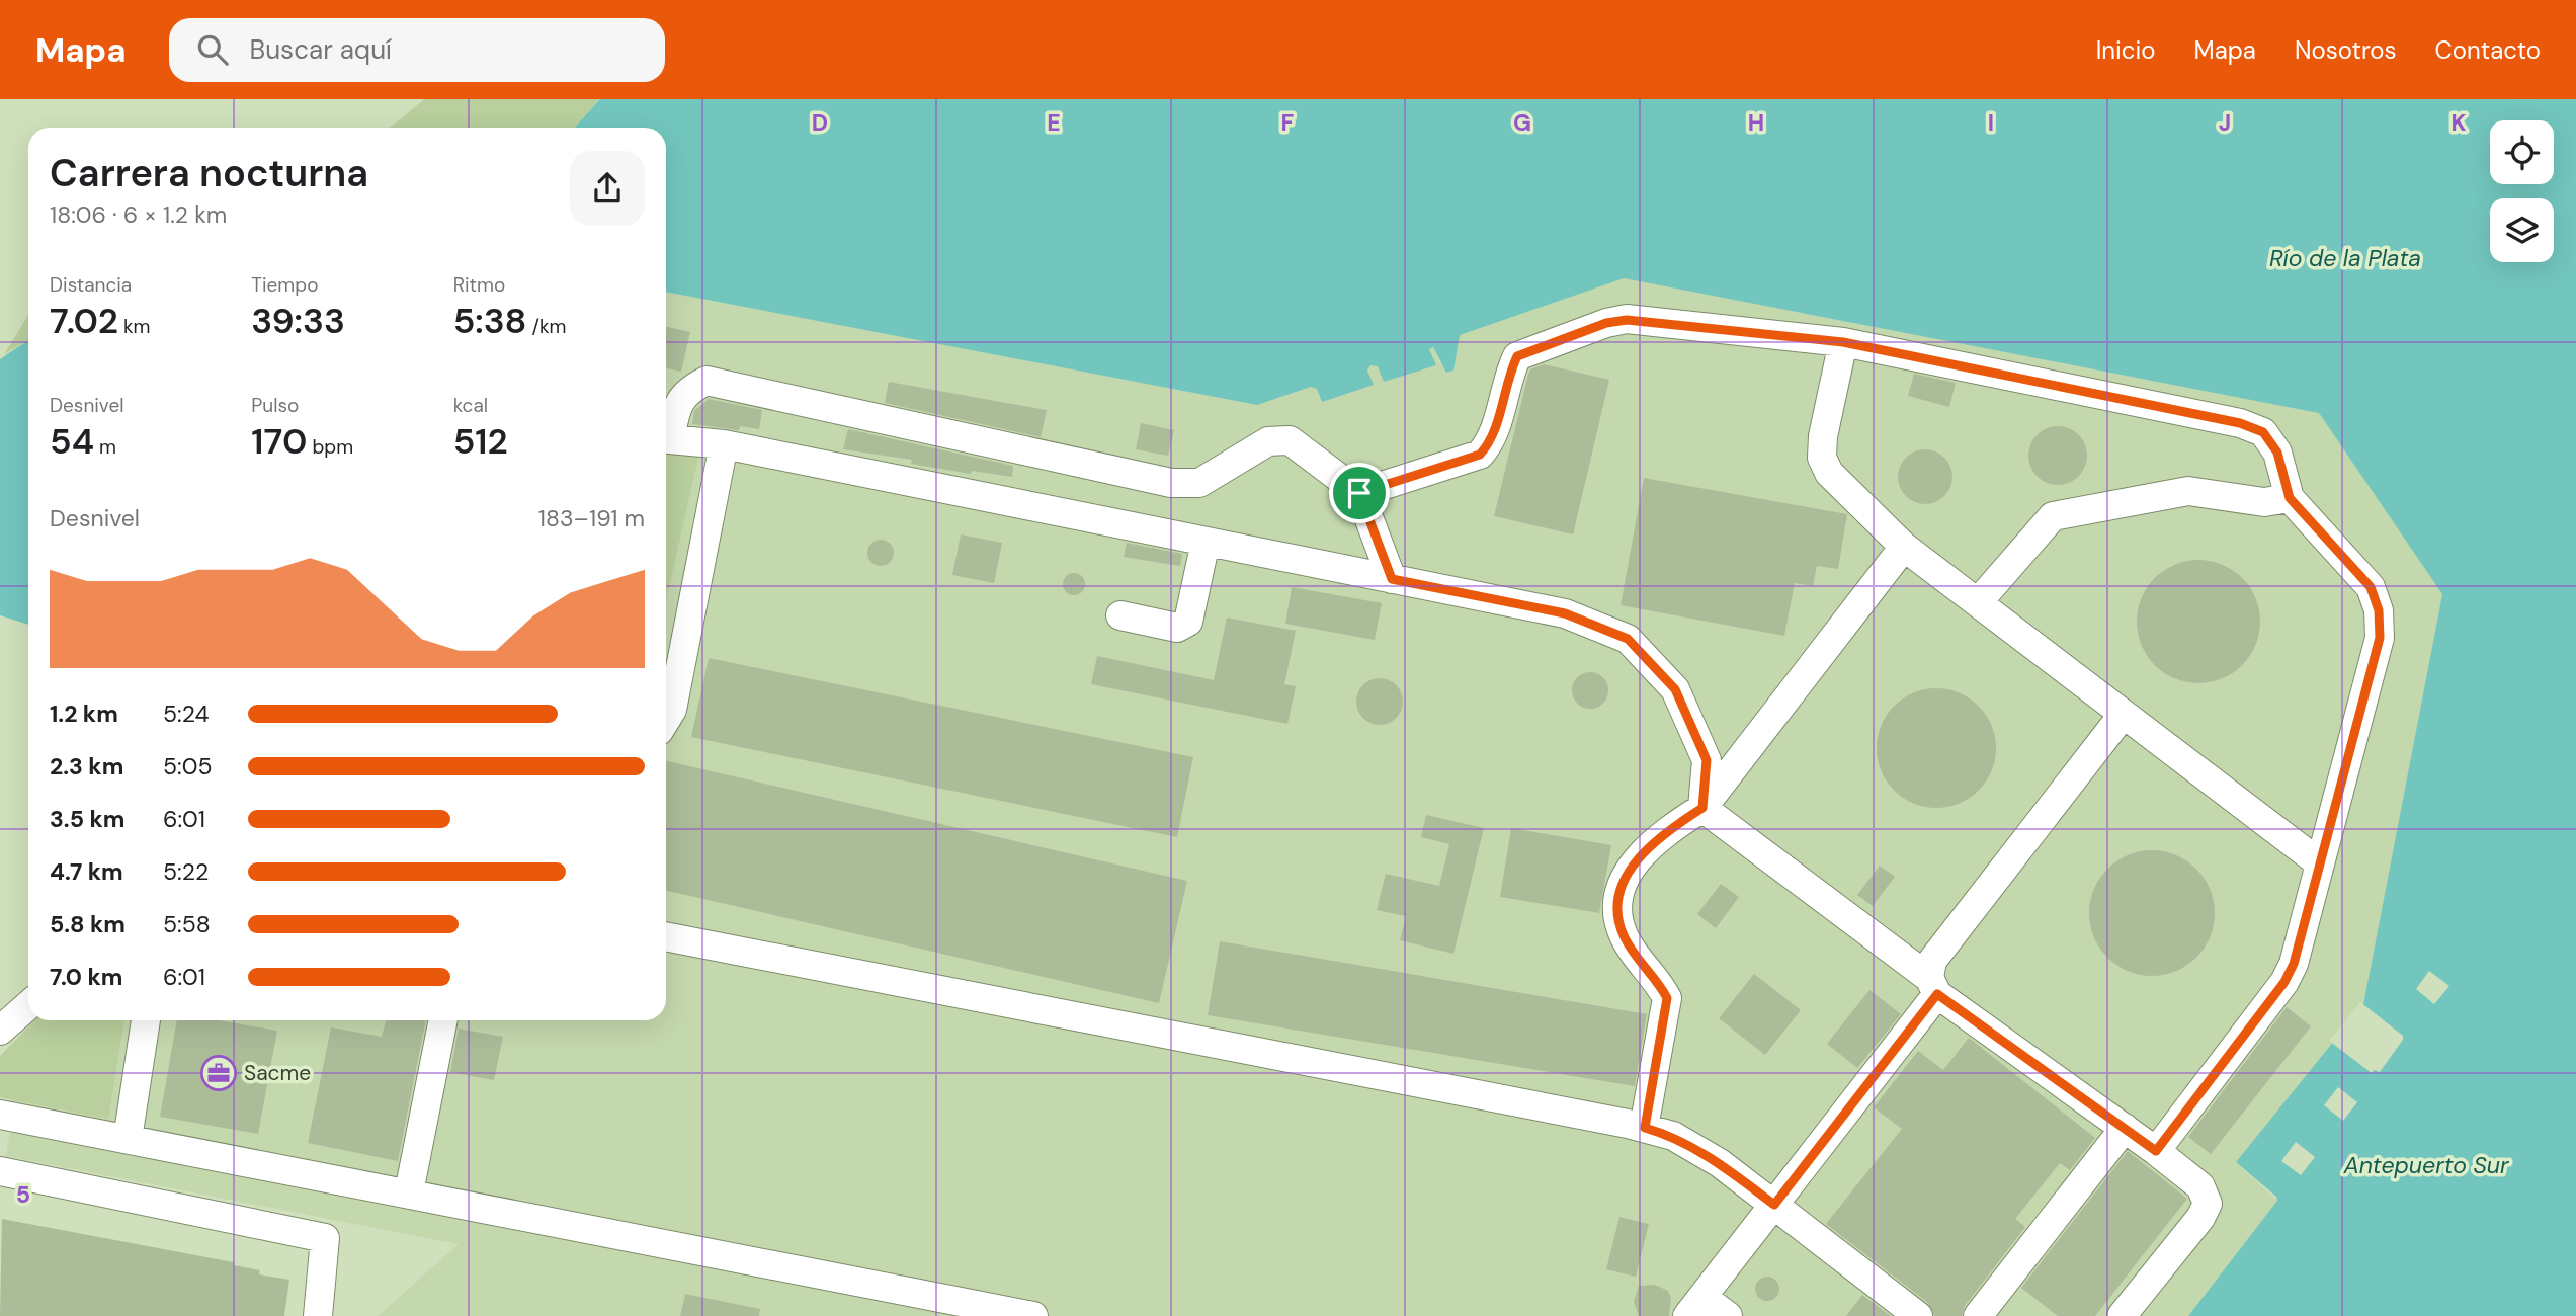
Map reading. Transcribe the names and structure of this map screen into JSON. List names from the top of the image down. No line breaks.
{"water":["Río de la Plata","Antepuerto Sur"],"places":{"office":["Sacme"]},"page":{"header":"Mapa","search":"Buscar aquí","nav":["Inicio","Mapa","Nosotros","Contacto"],"heading":["Carrera nocturna","18:06 · 6 × 1.2 km"],"stats":[["Distancia","7.02 km"],["Tiempo","39:33"],["Ritmo","5:38 /km"],["Desnivel","54 m"],["Pulso","170 bpm"],["kcal","512"]],"chart":["Desnivel","183–191 m"],"list":[{"name":"1.2 km","note":"5:24"},{"name":"2.3 km","note":"5:05"},{"name":"3.5 km","note":"6:01"},{"name":"4.7 km","note":"5:22"},{"name":"5.8 km","note":"5:58"},{"name":"7.0 km","note":"6:01"}]},"grid":{"columns":["D","E","F","G","H","I","J","K"],"rows":["5"]}}
